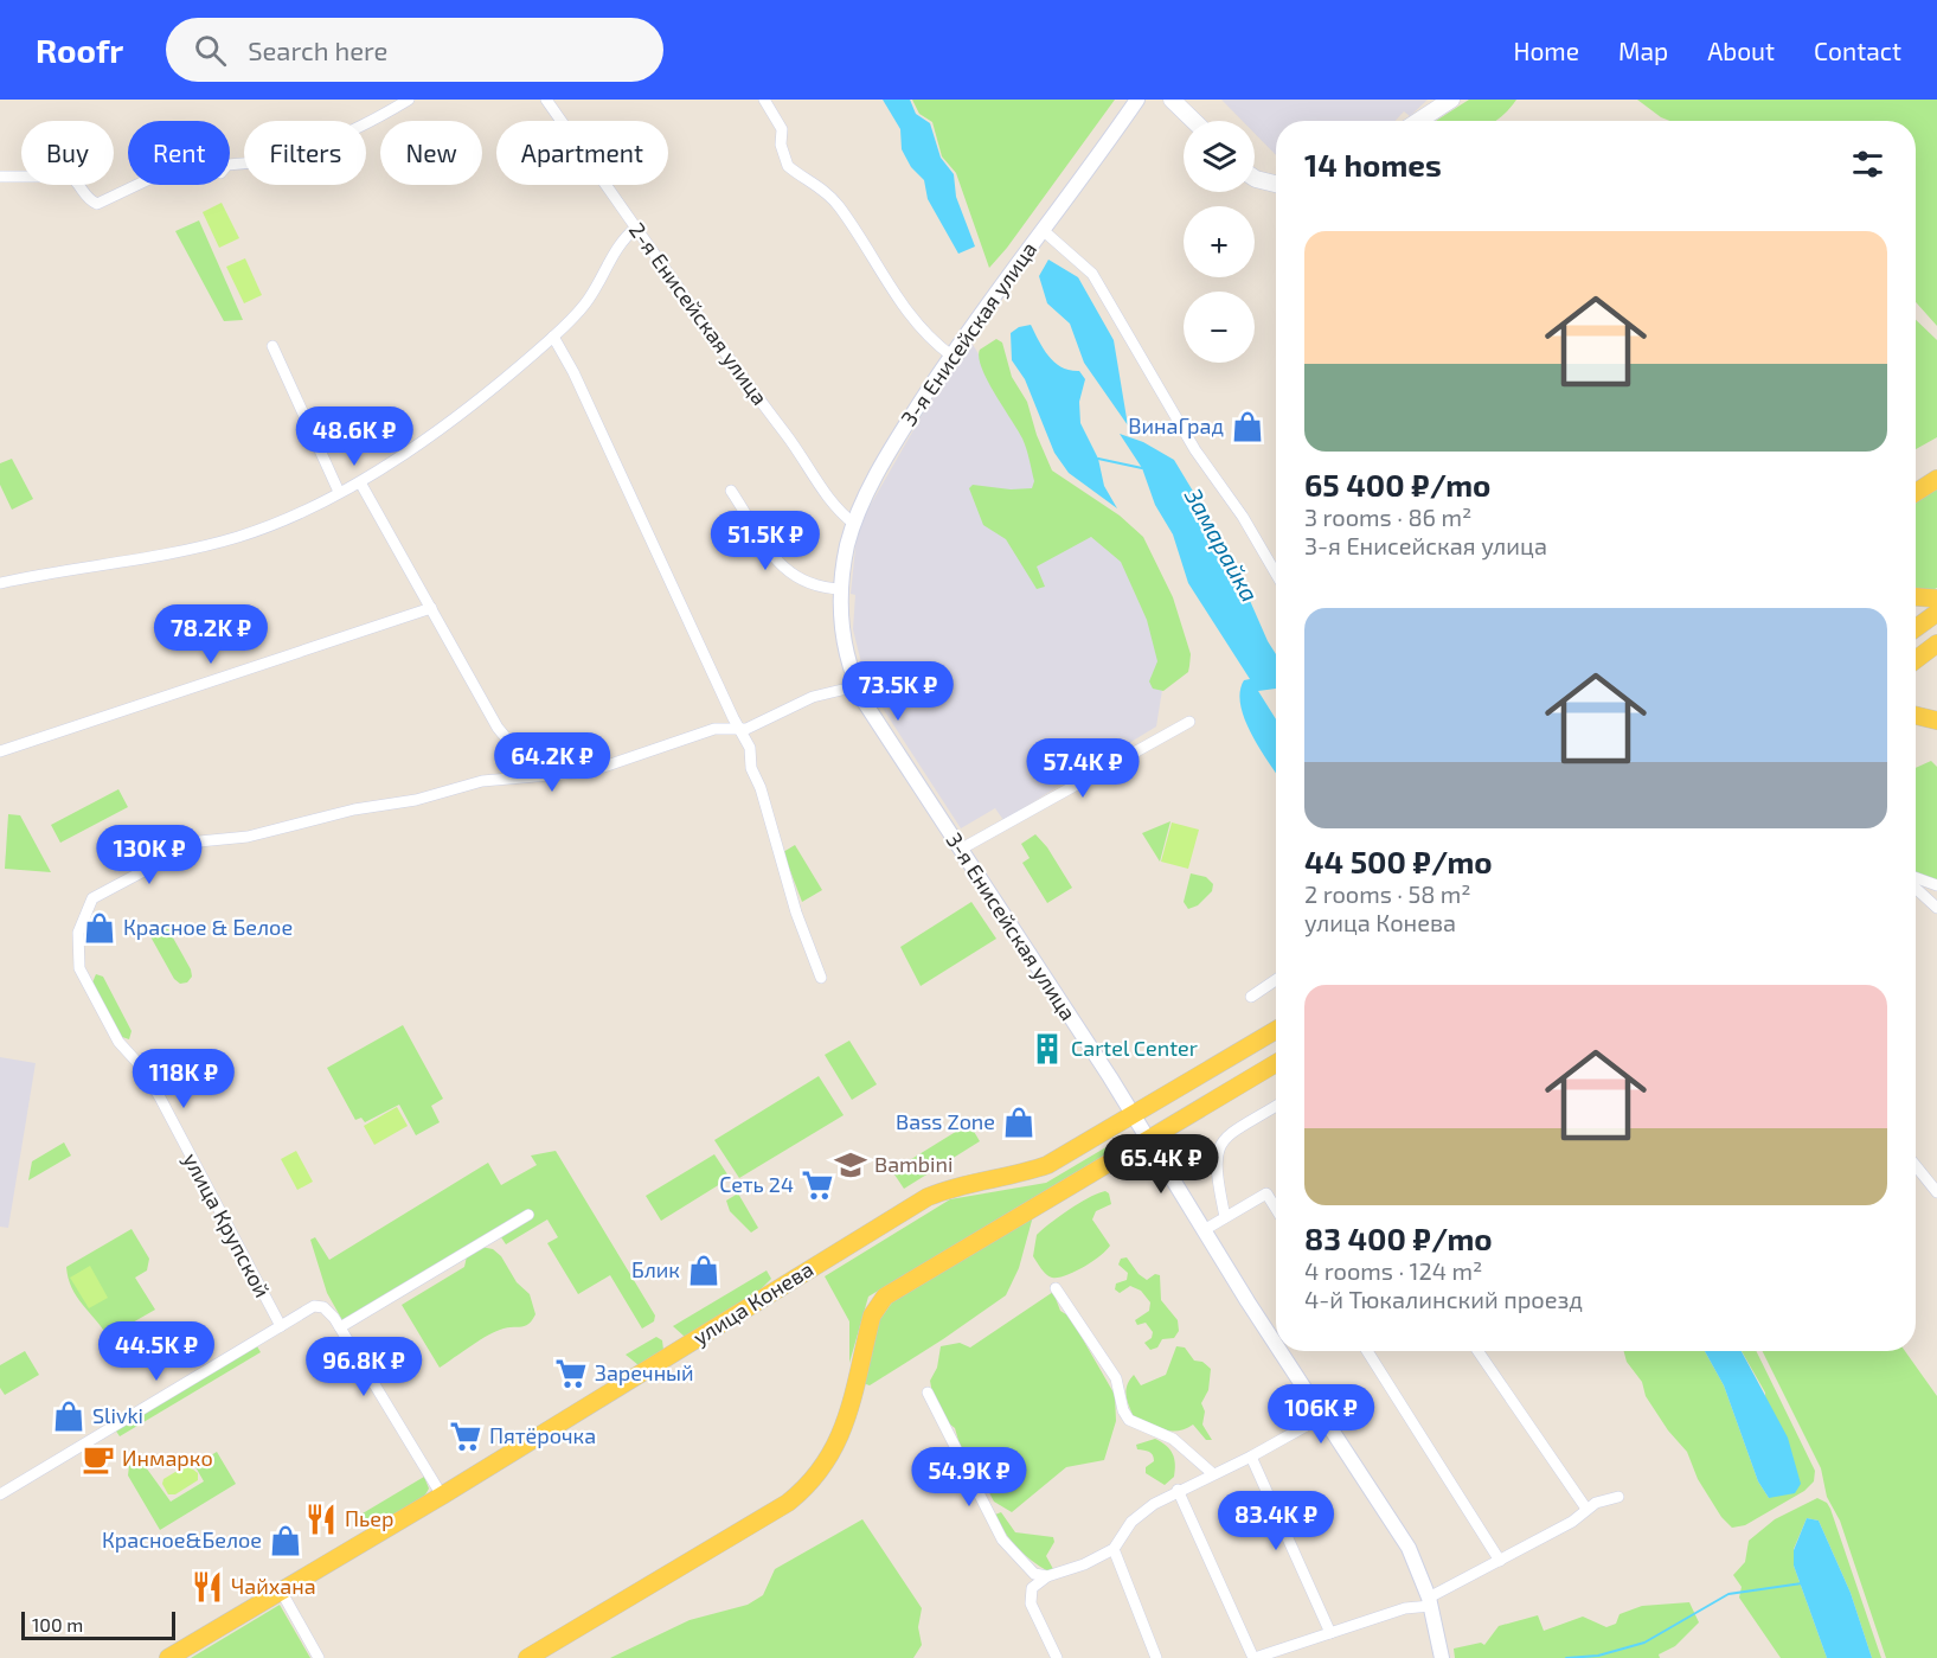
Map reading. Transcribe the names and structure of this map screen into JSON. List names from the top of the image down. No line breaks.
{"streets":{"main road":["улица Конева"],"street":["2-я Енисейская улица","3-я Енисейская улица","улица Крупской"]},"crossings":[["2-я Енисейская улица","3-я Енисейская улица"],["3-я Енисейская улица","улица Конева"]],"water":["Замарайка"],"places":{"shop":["ВинаГрад","Красное & Белое","Bass Zone","Блик","Slivki","Красное&Белое"],"building":["Cartel Center"],"school or university":["Bambini"],"supermarket":["Сеть 24","Заречный","Пятёрочка"],"cafe":["Инмарко"],"restaurant":["Пьер","Чайхана"]},"scale_bar":"100 m","page":{"header":"Roofr","search":"Search here","nav":["Home","Map","About","Contact"],"map_buttons":["+","−"],"chip":["Buy","Rent","Filters","New","Apartment"],"heading":"14 homes","list":[{"name":"65 400 ₽/mo","note":"3 rooms · 86 m² · 3-я Енисейская улица"},{"name":"44 500 ₽/mo","note":"2 rooms · 58 m² · улица Конева"},{"name":"83 400 ₽/mo","note":"4 rooms · 124 m² · 4-й Тюкалинский проезд"}],"price":["48.6K ₽","51.5K ₽","78.2K ₽","73.5K ₽","64.2K ₽","57.4K ₽","130K ₽","118K ₽","65.4K ₽","44.5K ₽","96.8K ₽","106K ₽","54.9K ₽","83.4K ₽"],"scale":"100 m"}}
